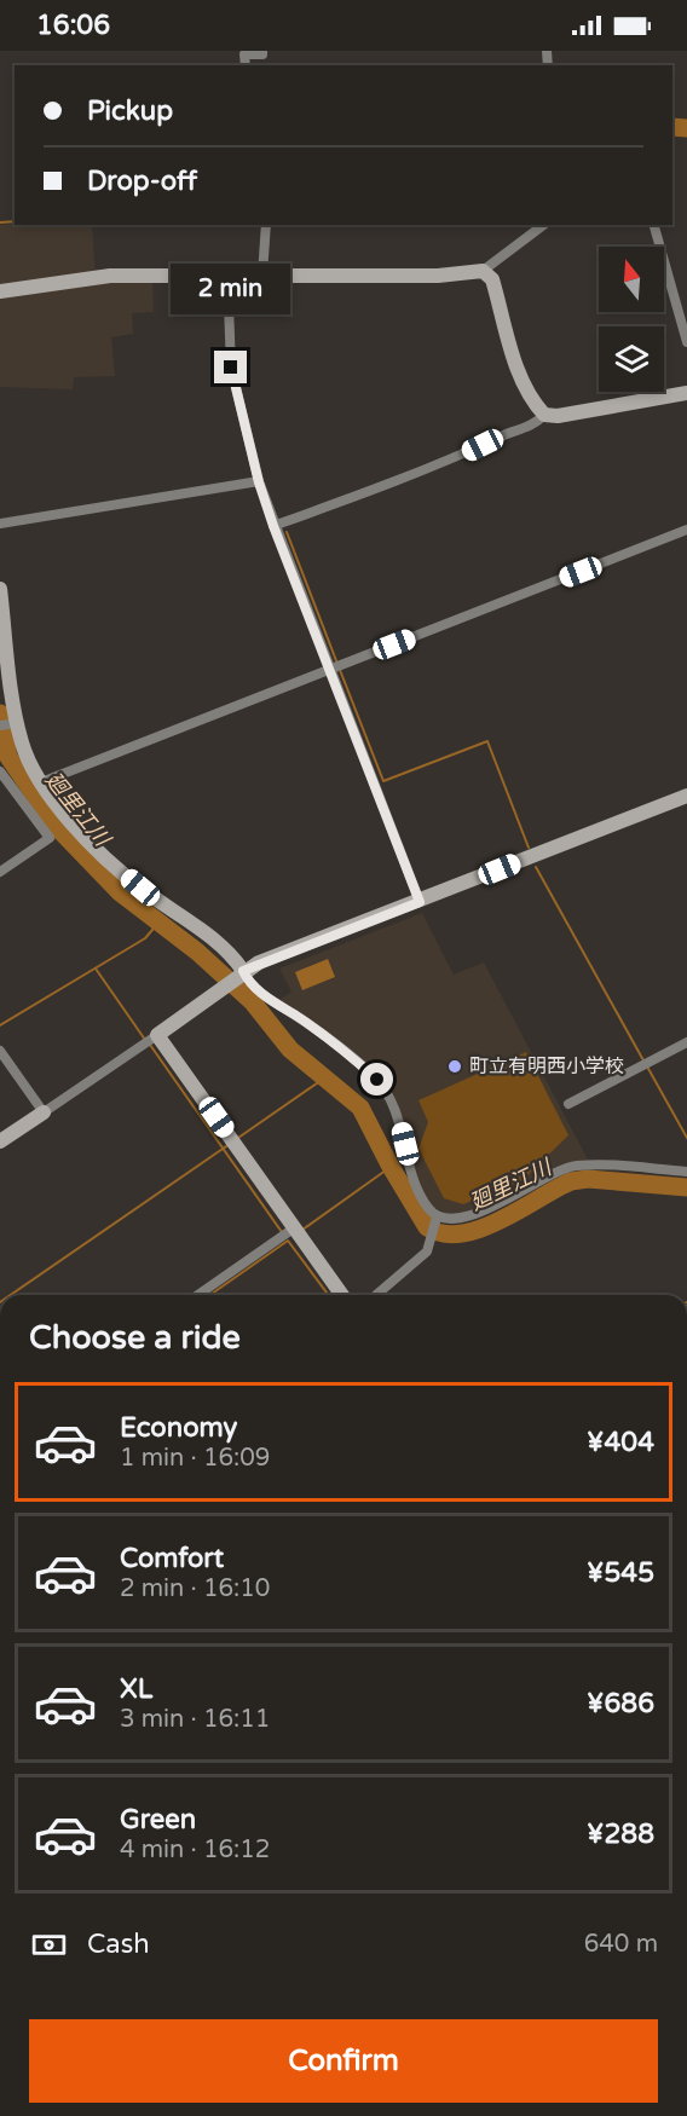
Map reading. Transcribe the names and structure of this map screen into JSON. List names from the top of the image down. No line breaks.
{"water":["廻里江川"],"places":["町立有明西小学校"],"north":"top","page":{"status":"16:06","banner":["Pickup","Drop-off"],"bubble":"2 min","heading":"Choose a ride","list":[{"name":"Economy","note":"1 min · 16:09","value":"¥404"},{"name":"Comfort","note":"2 min · 16:10","value":"¥545"},{"name":"XL","note":"3 min · 16:11","value":"¥686"},{"name":"Green","note":"4 min · 16:12","value":"¥288"}],"pay":["Cash","640 m"],"buttons":"Confirm"}}
